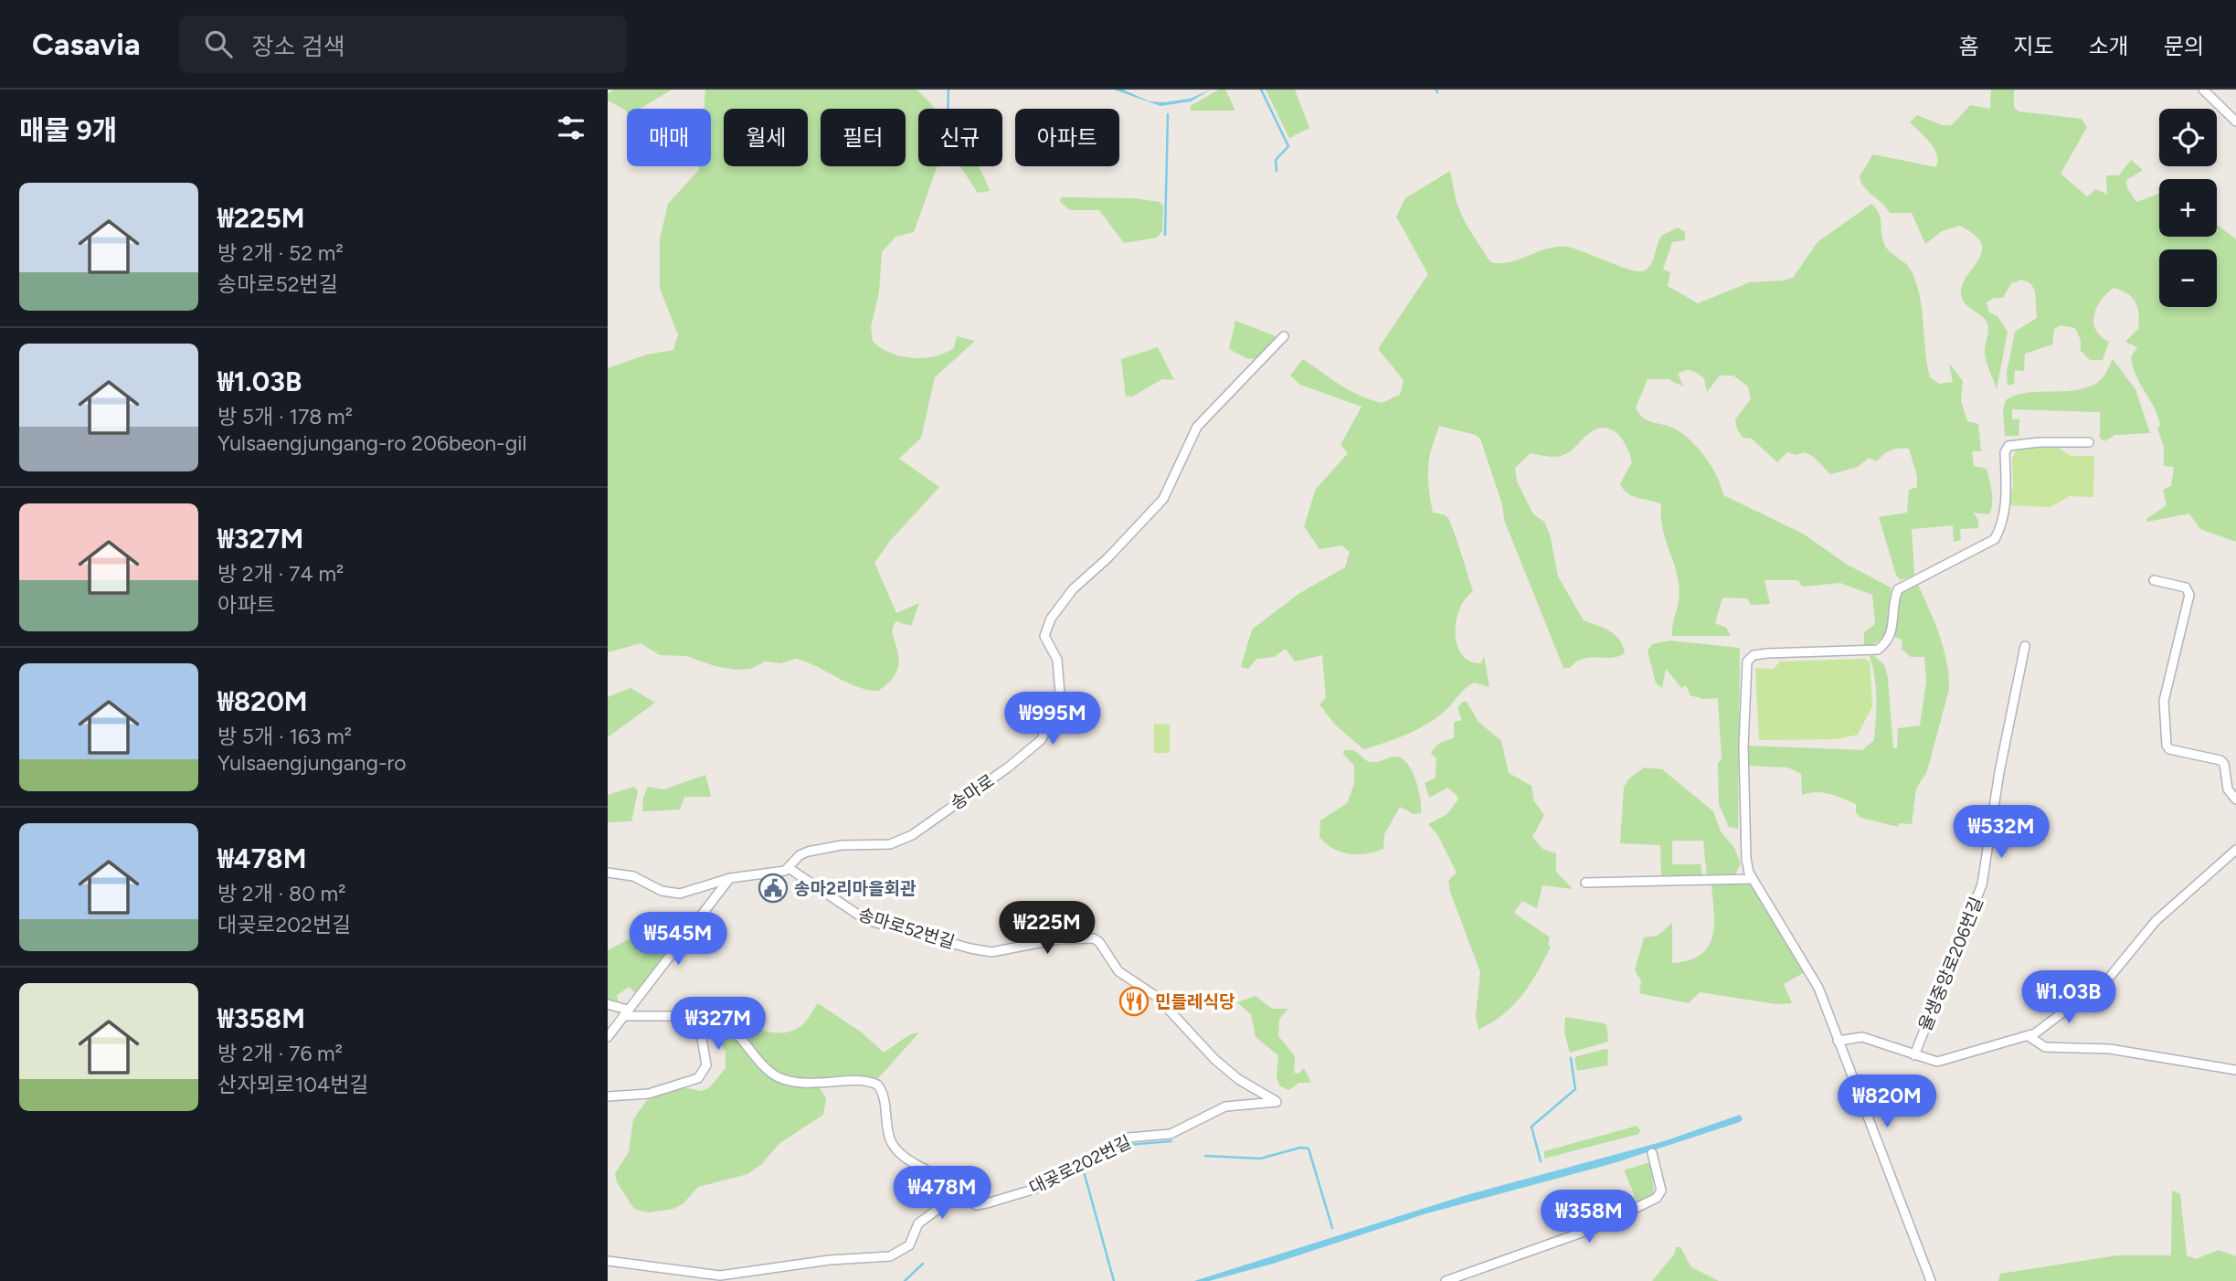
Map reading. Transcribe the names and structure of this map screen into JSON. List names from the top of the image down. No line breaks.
{"streets":{"street":["송마로","송마로52번길","율생중앙로206번길","대곶로202번길"]},"crossings":[["송마로","송마로52번길"],["송마로52번길","대곶로202번길"]],"places":{"public building":["송마2리마을회관"],"restaurant":["민들레식당"]},"page":{"header":"Casavia","search":"장소 검색","nav":["홈","지도","소개","문의"],"heading":"매물 9개","map_buttons":["+","−"],"chip":["매매","월세","필터","신규","아파트"],"list":[{"name":"₩225M","note":"방 2개 · 52 m² · 송마로52번길"},{"name":"₩1.03B","note":"방 5개 · 178 m² · Yulsaengjungang-ro 206beon-gil"},{"name":"₩327M","note":"방 2개 · 74 m² · 아파트"},{"name":"₩820M","note":"방 5개 · 163 m² · Yulsaengjungang-ro"},{"name":"₩478M","note":"방 2개 · 80 m² · 대곶로202번길"},{"name":"₩358M","note":"방 2개 · 76 m² · 산자뫼로104번길"}],"price":["₩995M","₩532M","₩225M","₩545M","₩1.03B","₩327M","₩820M","₩478M","₩358M"]}}
